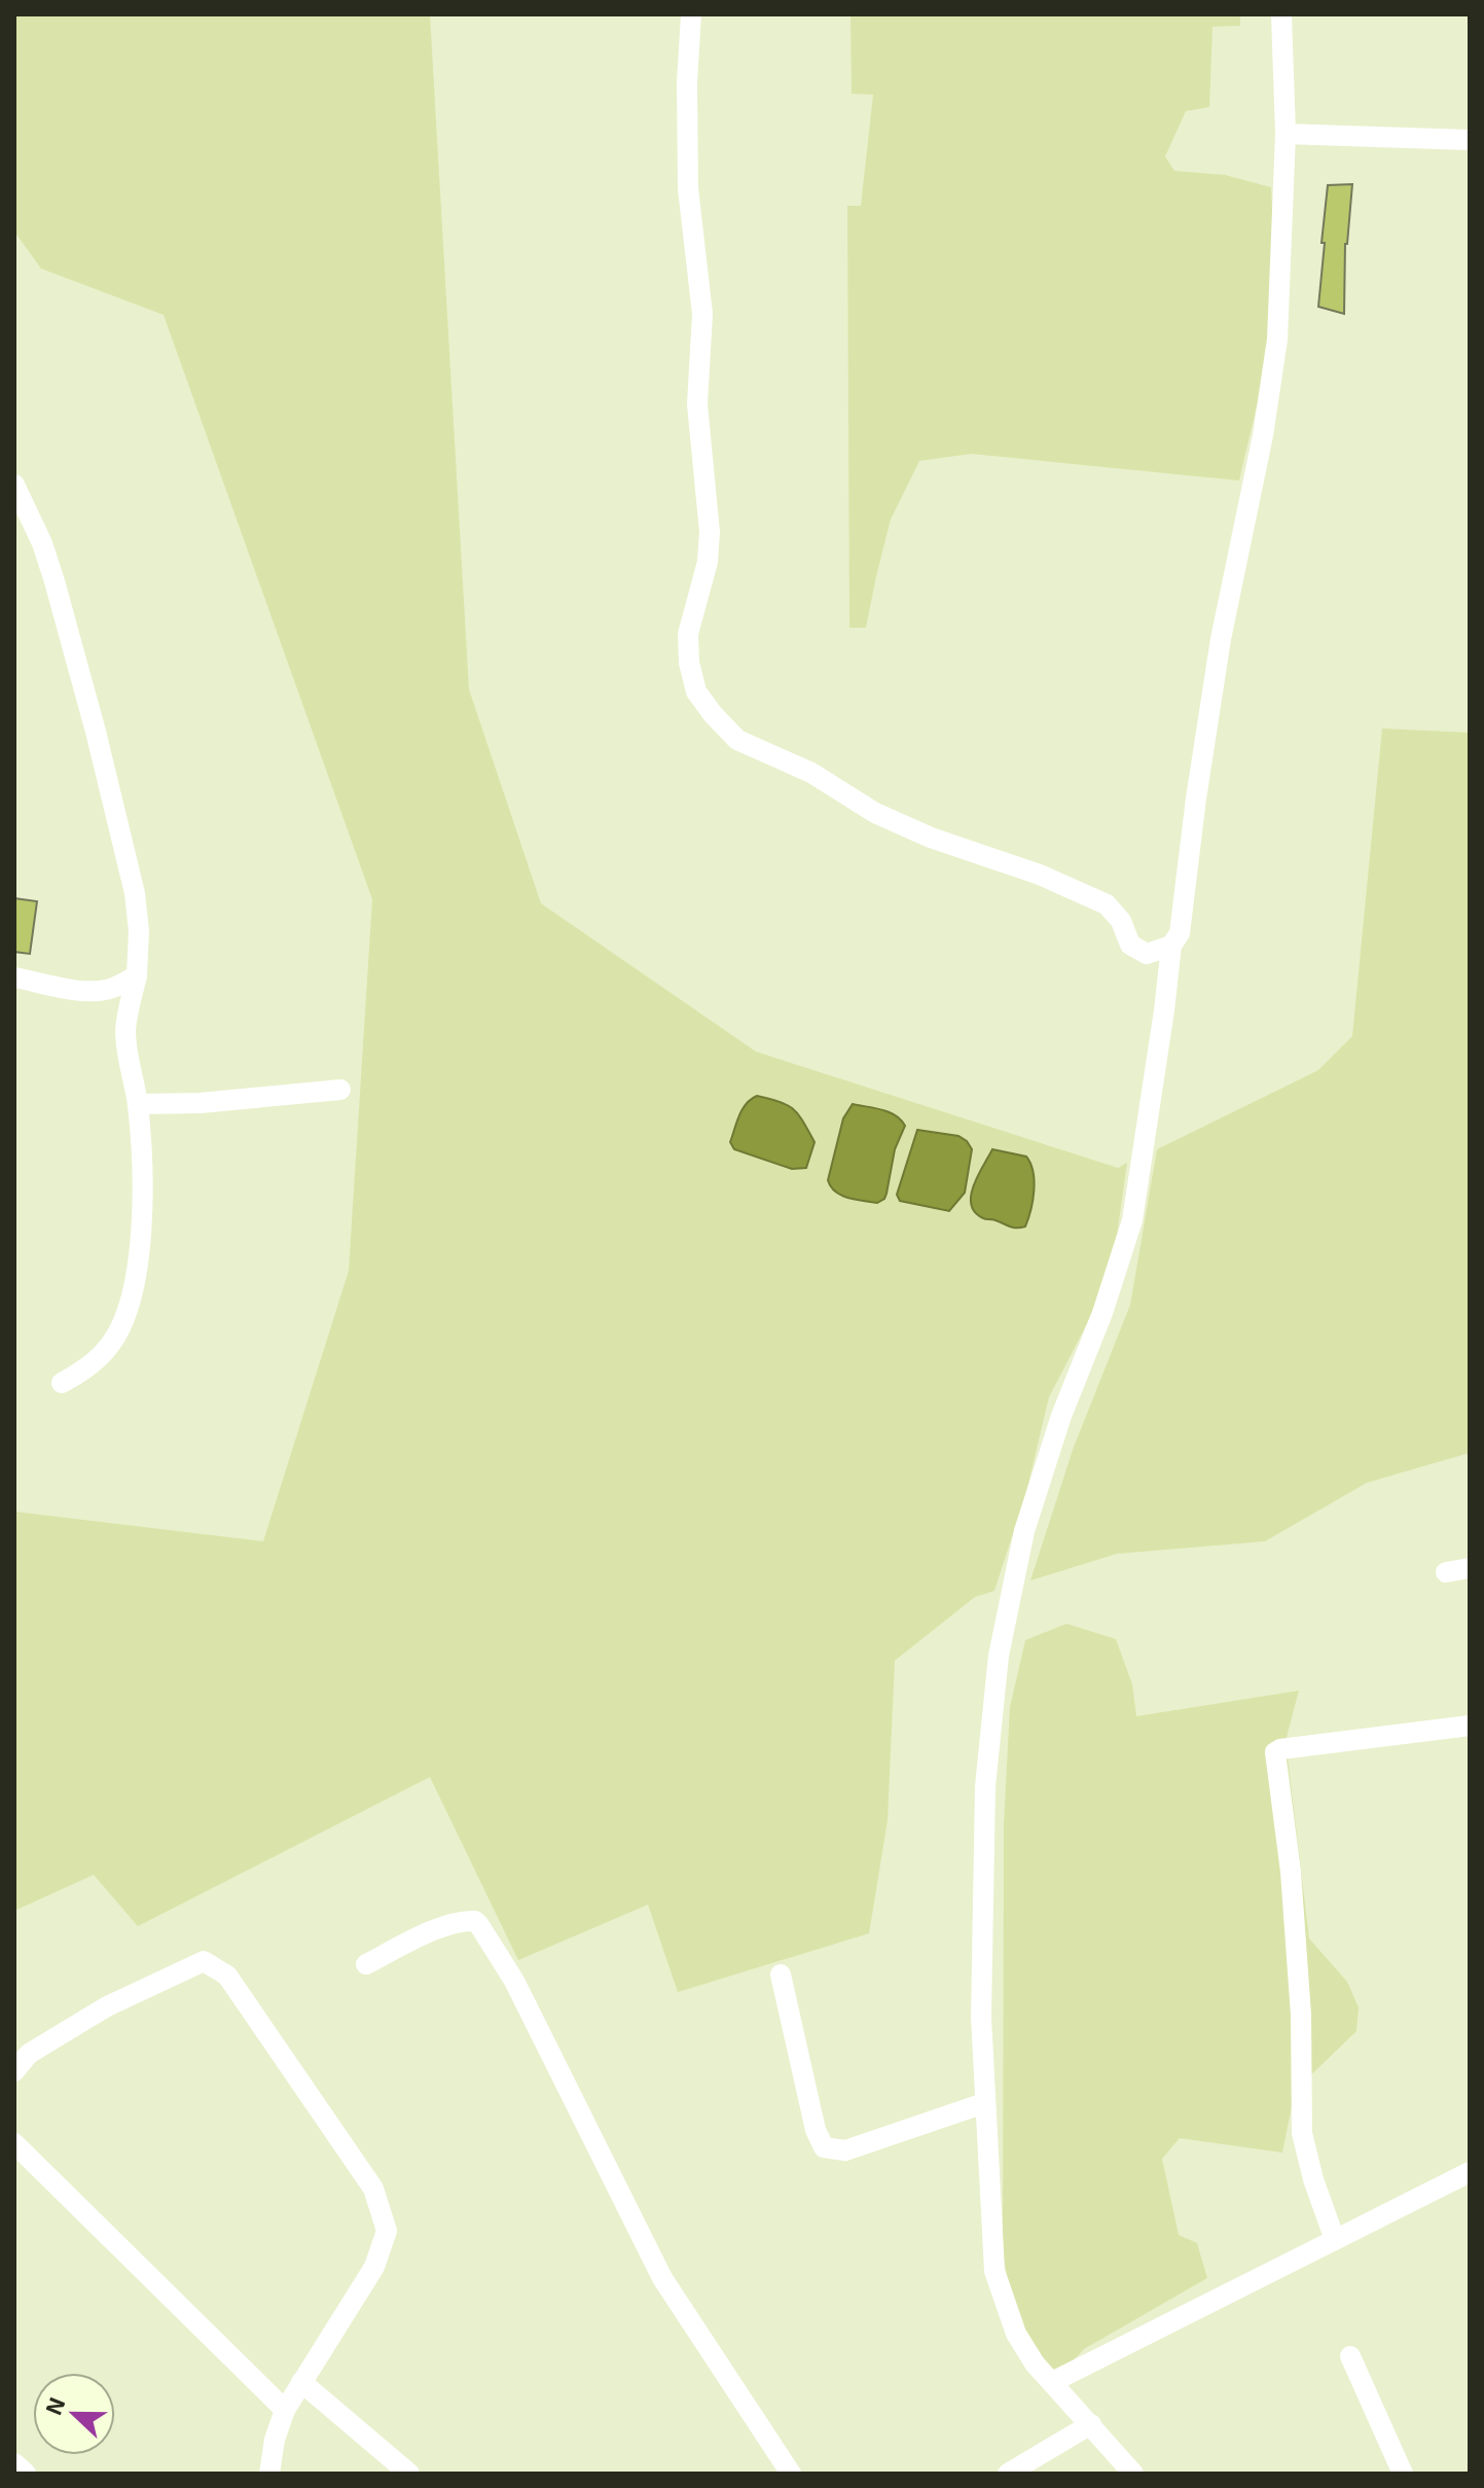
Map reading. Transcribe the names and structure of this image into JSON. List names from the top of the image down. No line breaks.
{"north":"left"}
